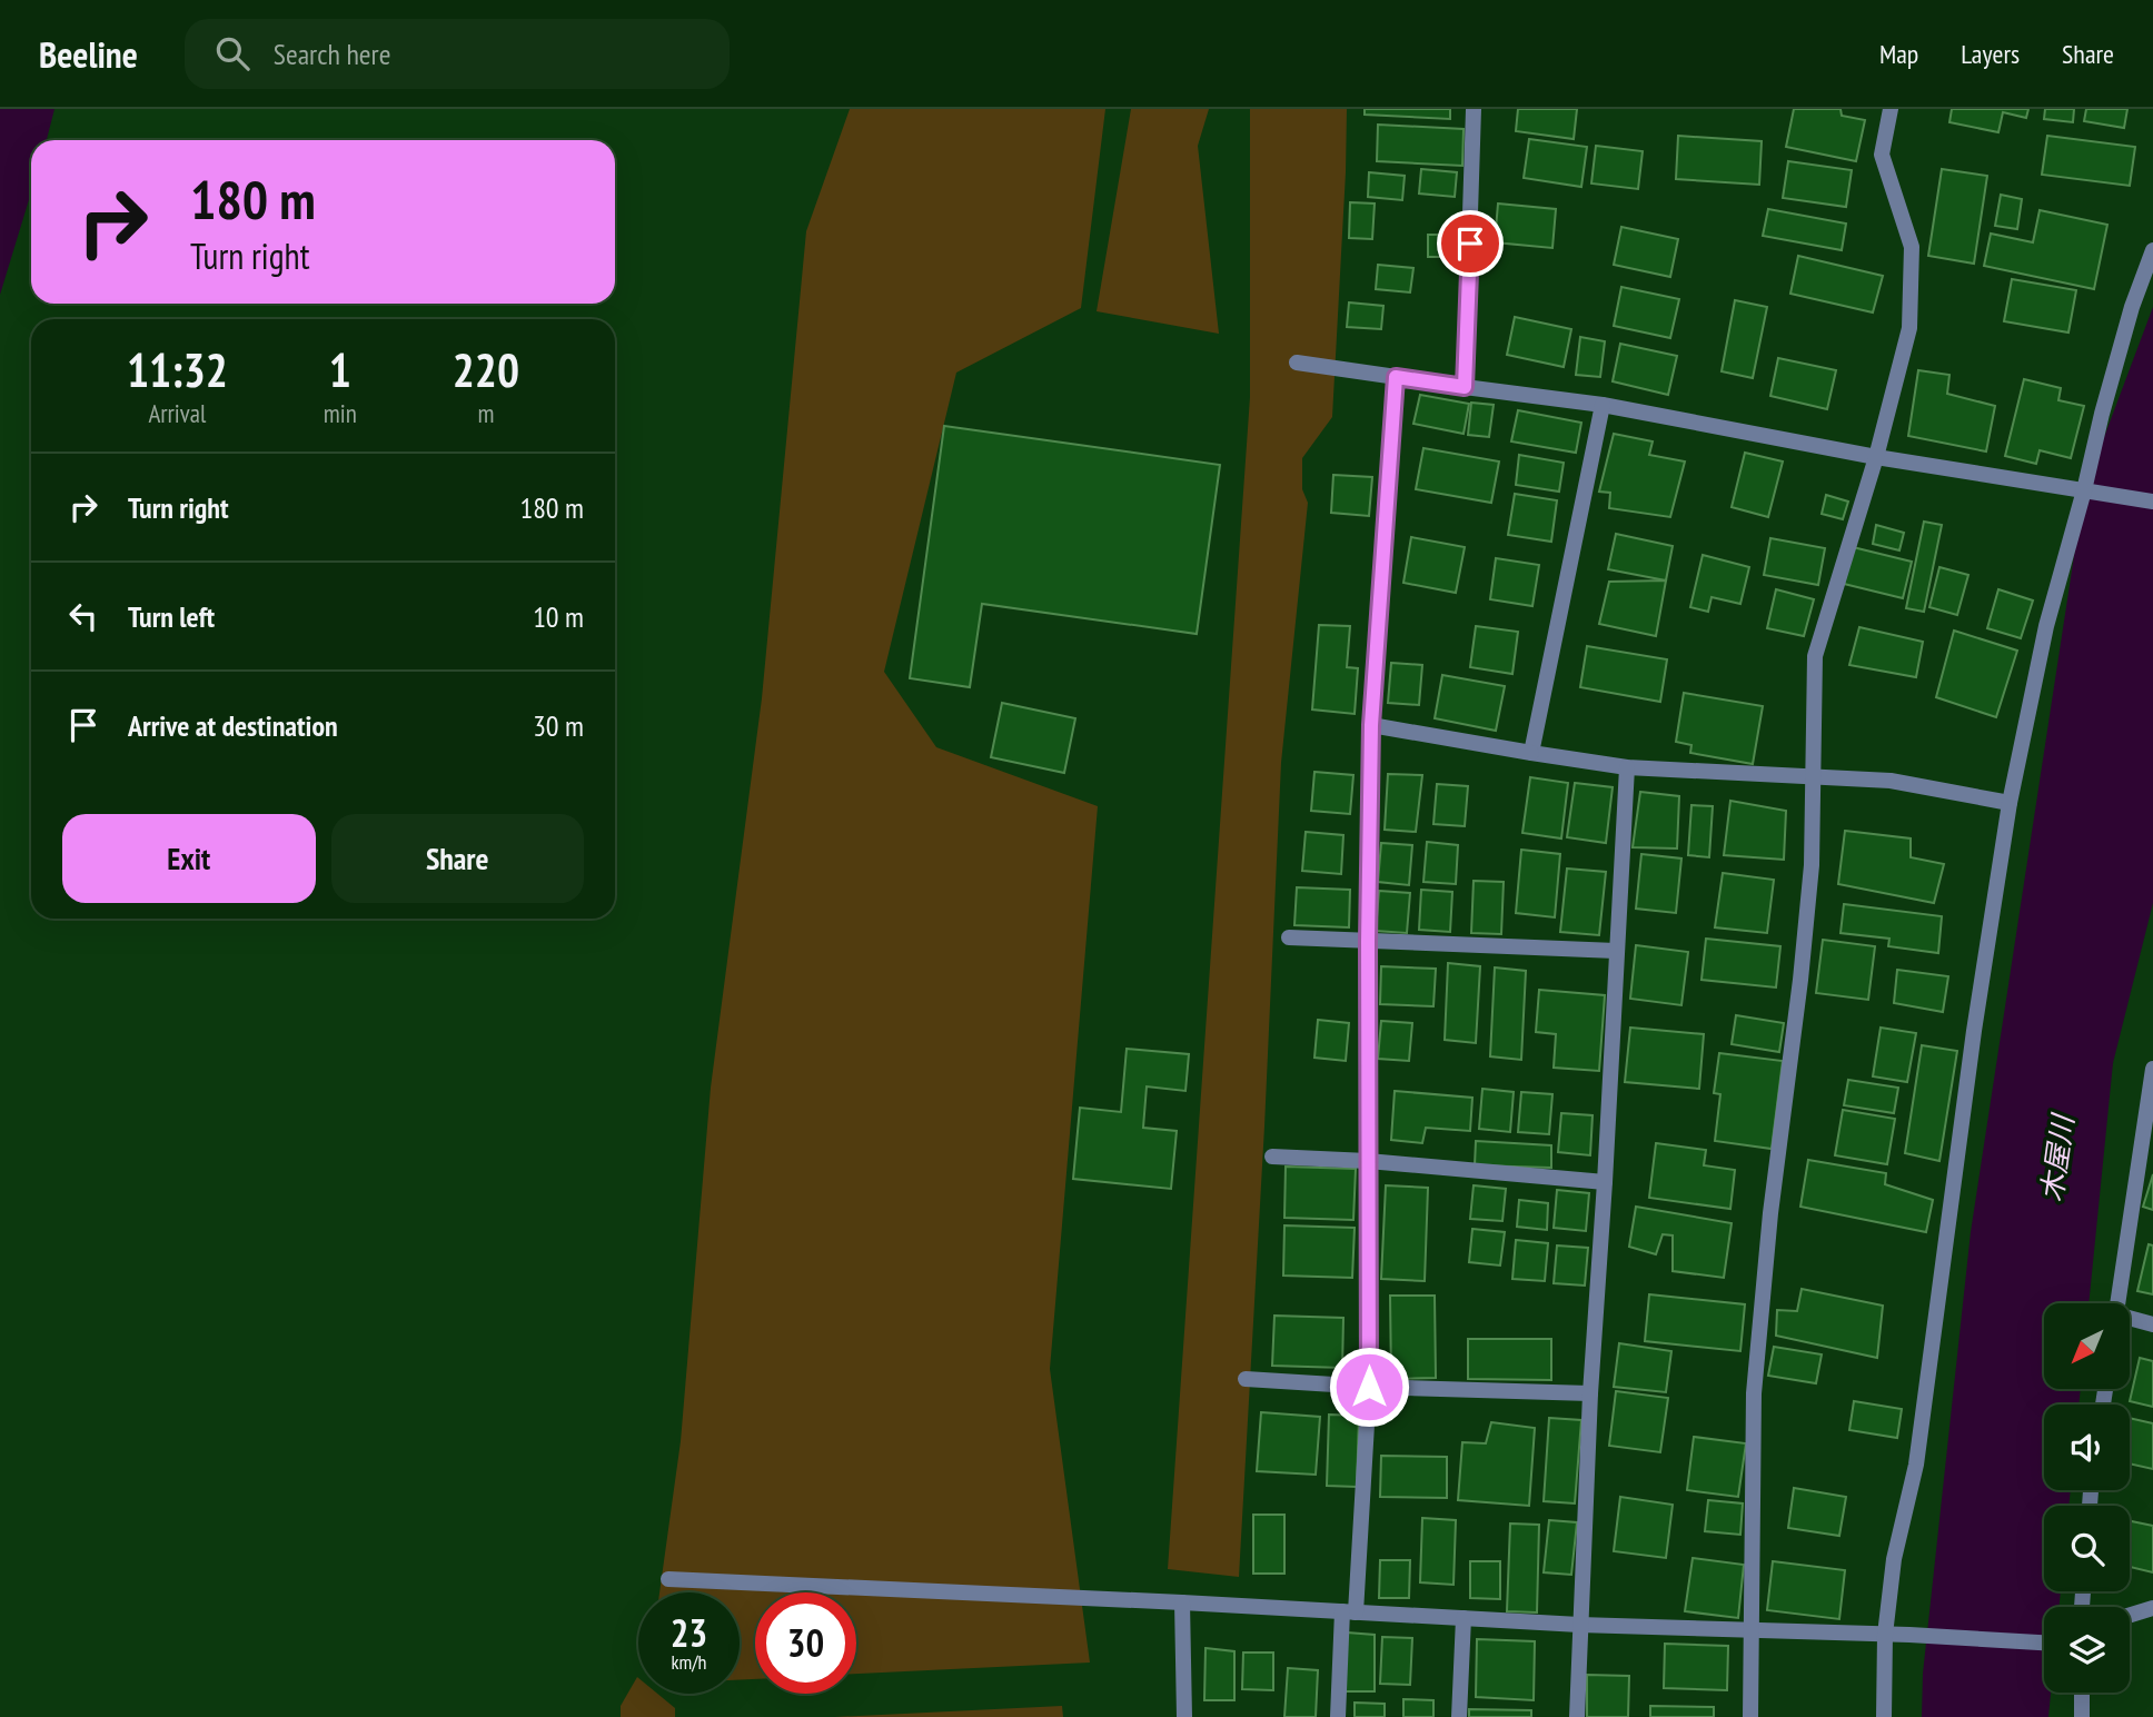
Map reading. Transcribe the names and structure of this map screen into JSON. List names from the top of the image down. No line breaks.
{"water":["木屋川"],"north":"bottom left","page":{"header":"Beeline","search":"Search here","nav":["Map","Layers","Share"],"turn":["180 m","Turn right"],"eta":["11:32","Arrival","1","min","220","m"],"list":[{"name":"Turn right","value":"180 m"},{"name":"Turn left","value":"10 m"},{"name":"Arrive at destination","value":"30 m"}],"buttons":["Exit","Share"],"speed":"23 km/h","limit":"30"}}
